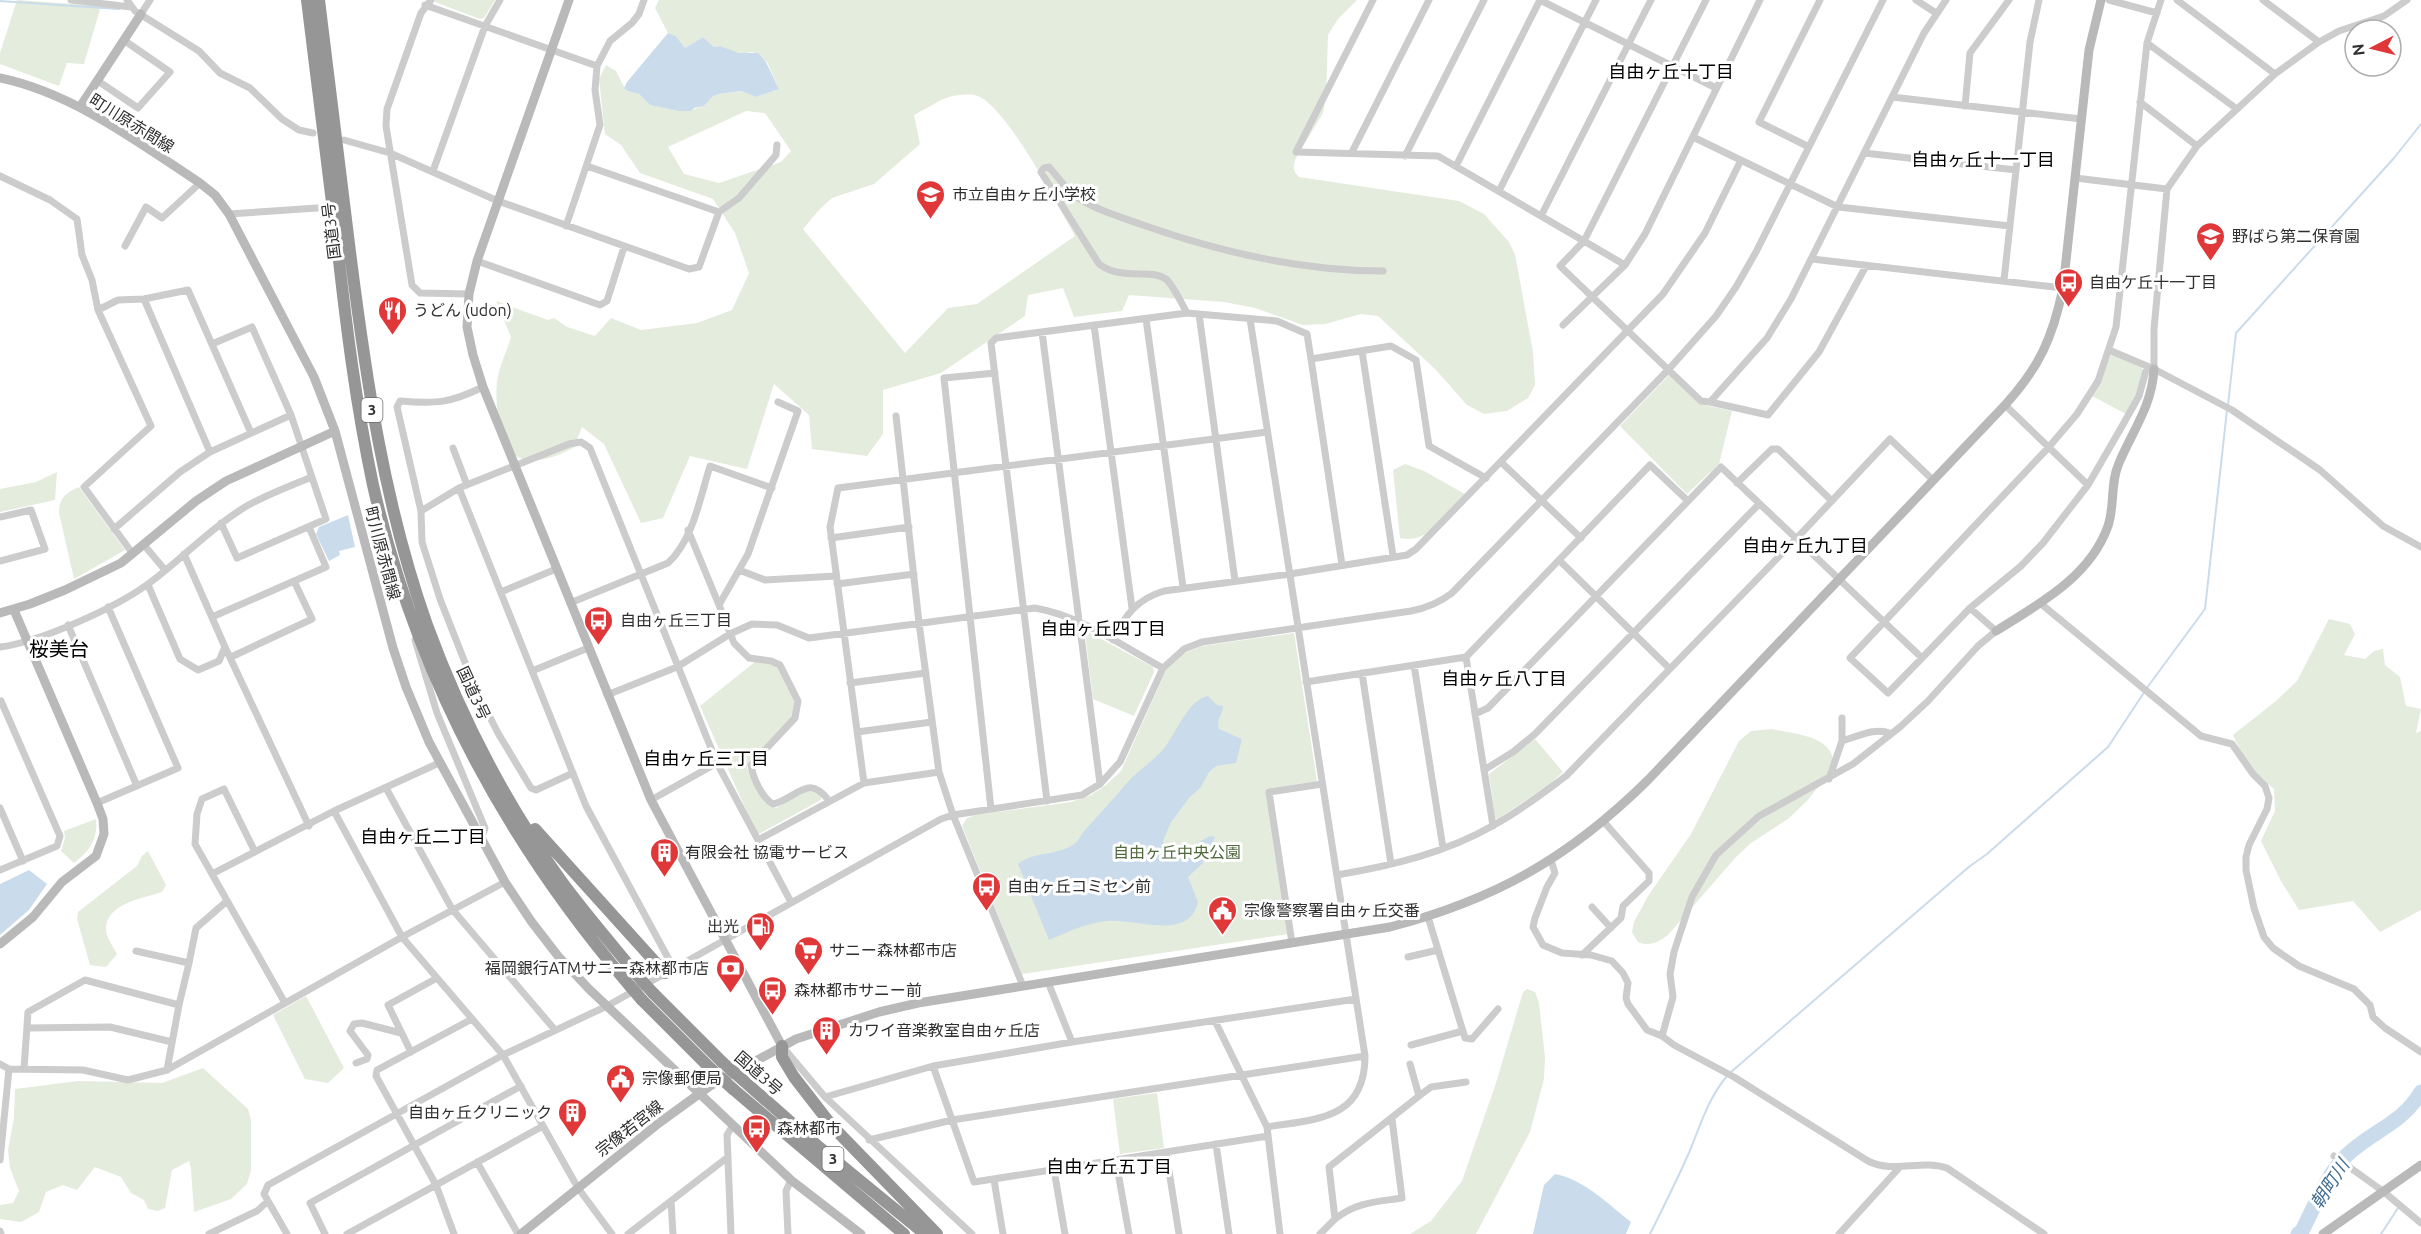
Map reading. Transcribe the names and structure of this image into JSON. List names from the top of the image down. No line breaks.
{"streets":{"highway":["国道3号","3"],"street":["町川原赤間線","宗像若宮線"]},"crossings":[["町川原赤間線","宗像若宮線"]],"districts":["自由ヶ丘十丁目","自由ヶ丘十一丁目","自由ヶ丘九丁目","自由ヶ丘四丁目","桜美台","自由ヶ丘八丁目","自由ヶ丘三丁目","自由ヶ丘二丁目","自由ヶ丘五丁目"],"water":["朝町川"],"parks":["自由ヶ丘中央公園"],"places":{"school or university":["市立自由ヶ丘小学校","野ばら第二保育園"],"bus stop":["自由ケ丘十一丁目","自由ヶ丘三丁目","自由ヶ丘コミセン前","森林都市サニー前","森林都市"],"restaurant":["うどん (udon)"],"building":["有限会社 協電サービス","カワイ音楽教室自由ヶ丘店","自由ヶ丘クリニック"],"public building":["宗像警察署自由ヶ丘交番","宗像郵便局"],"fuel station":["出光"],"supermarket":["サニー森林都市店"],"bank":["福岡銀行ATMサニー森林都市店"]},"north":"left"}
